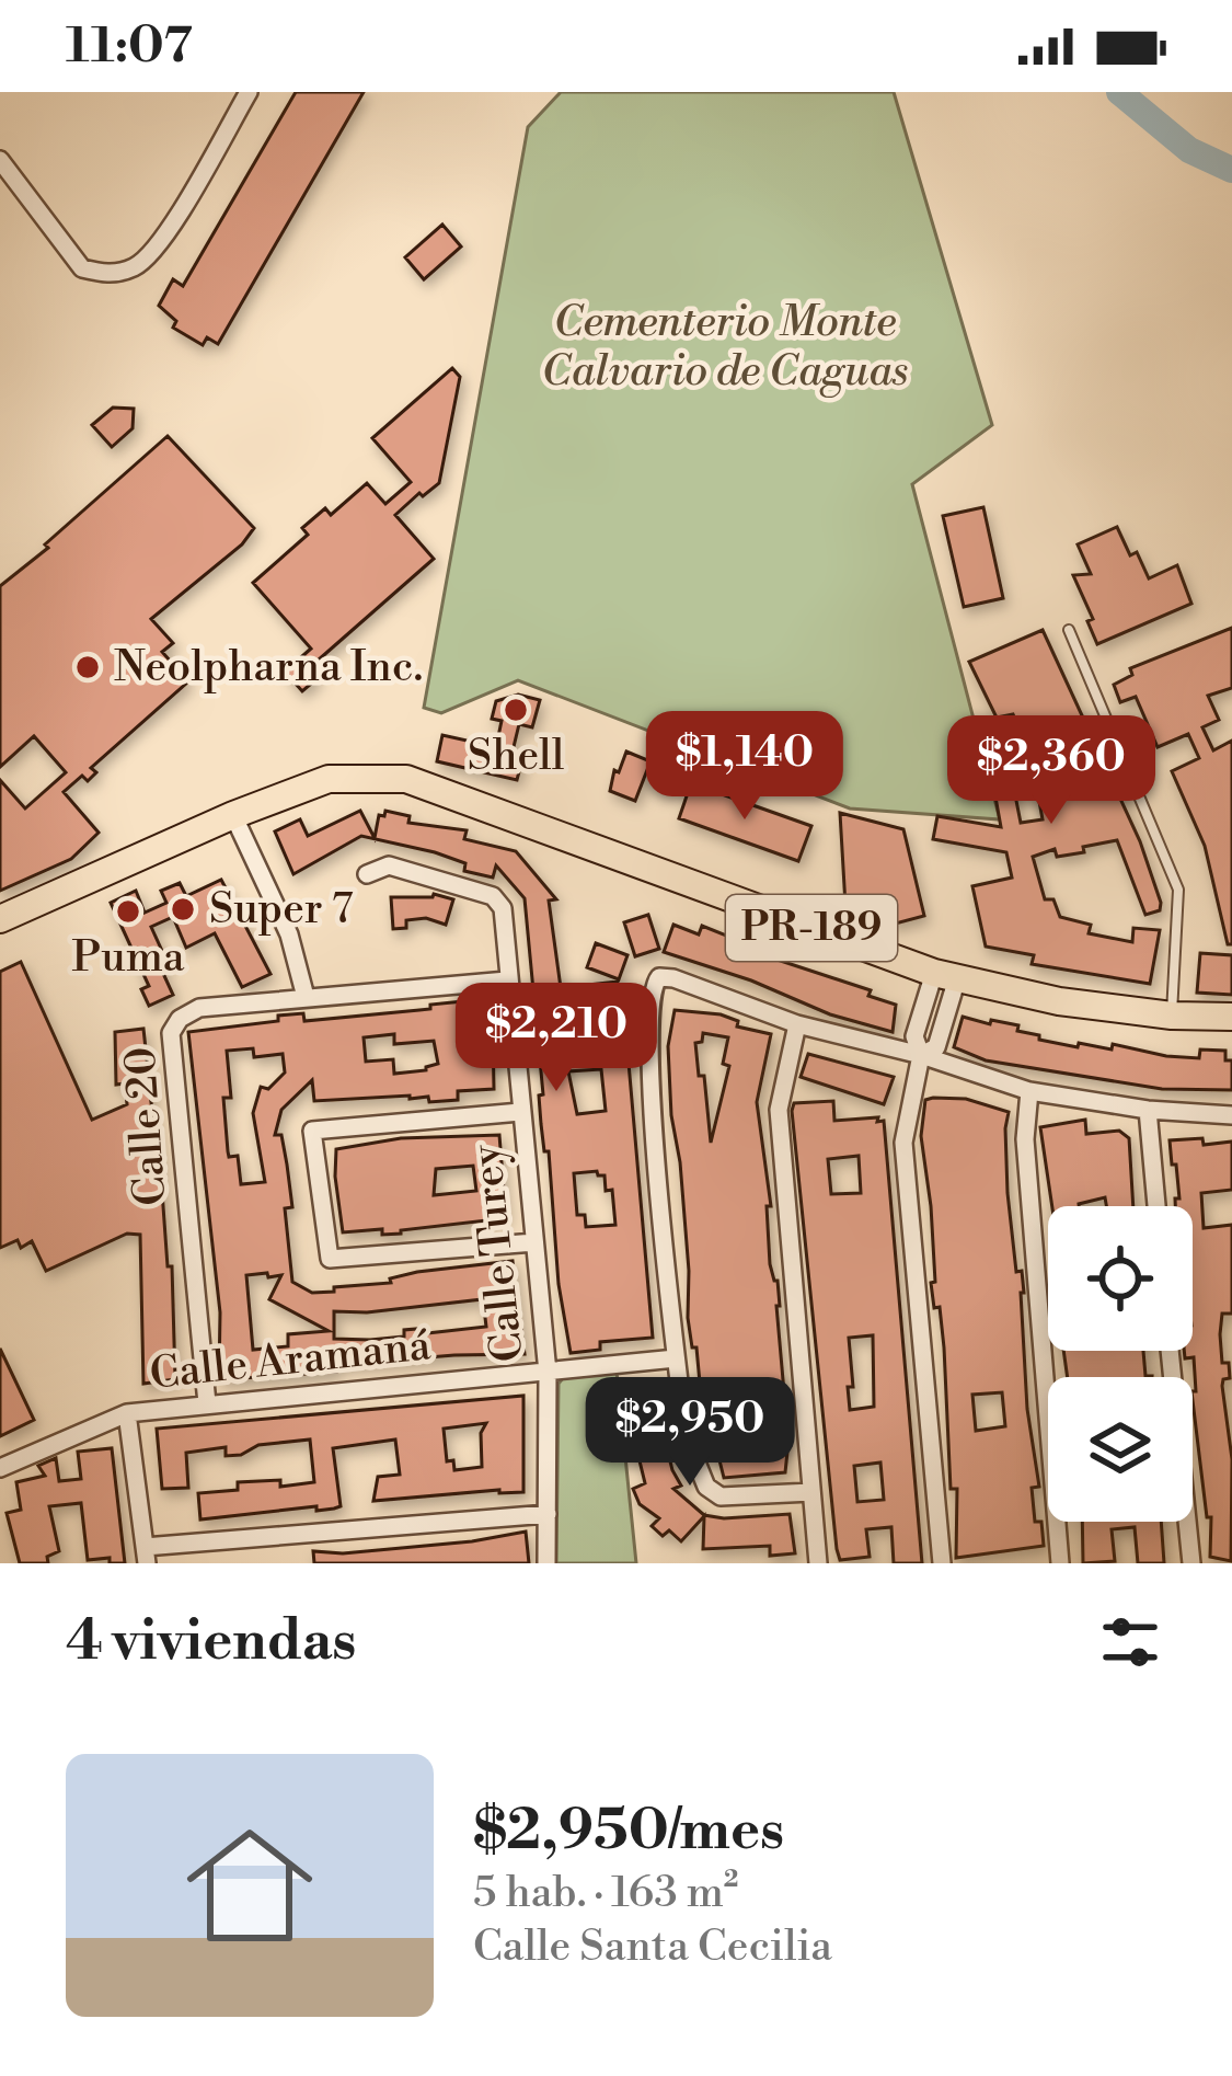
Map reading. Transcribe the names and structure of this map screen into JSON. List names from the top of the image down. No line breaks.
{"streets":{"main road":["PR-189"],"street":["Calle 20","Calle Turey","Calle Aramaná"]},"crossings":[["Calle 20","Calle Turey"],["Calle 20","Calle Aramaná"],["Calle Turey","Calle Aramaná"]],"parks":["Cementerio Monte Calvario de Caguas"],"places":["Neolpharna Inc.","Shell","Super 7","Puma"],"page":{"status":"11:07","price":["$1,140","$2,360","$2,210","$2,950"],"heading":"4 viviendas","list":[{"name":"$2,950/mes","note":"5 hab. · 163 m² · Calle Santa Cecilia"}]}}
